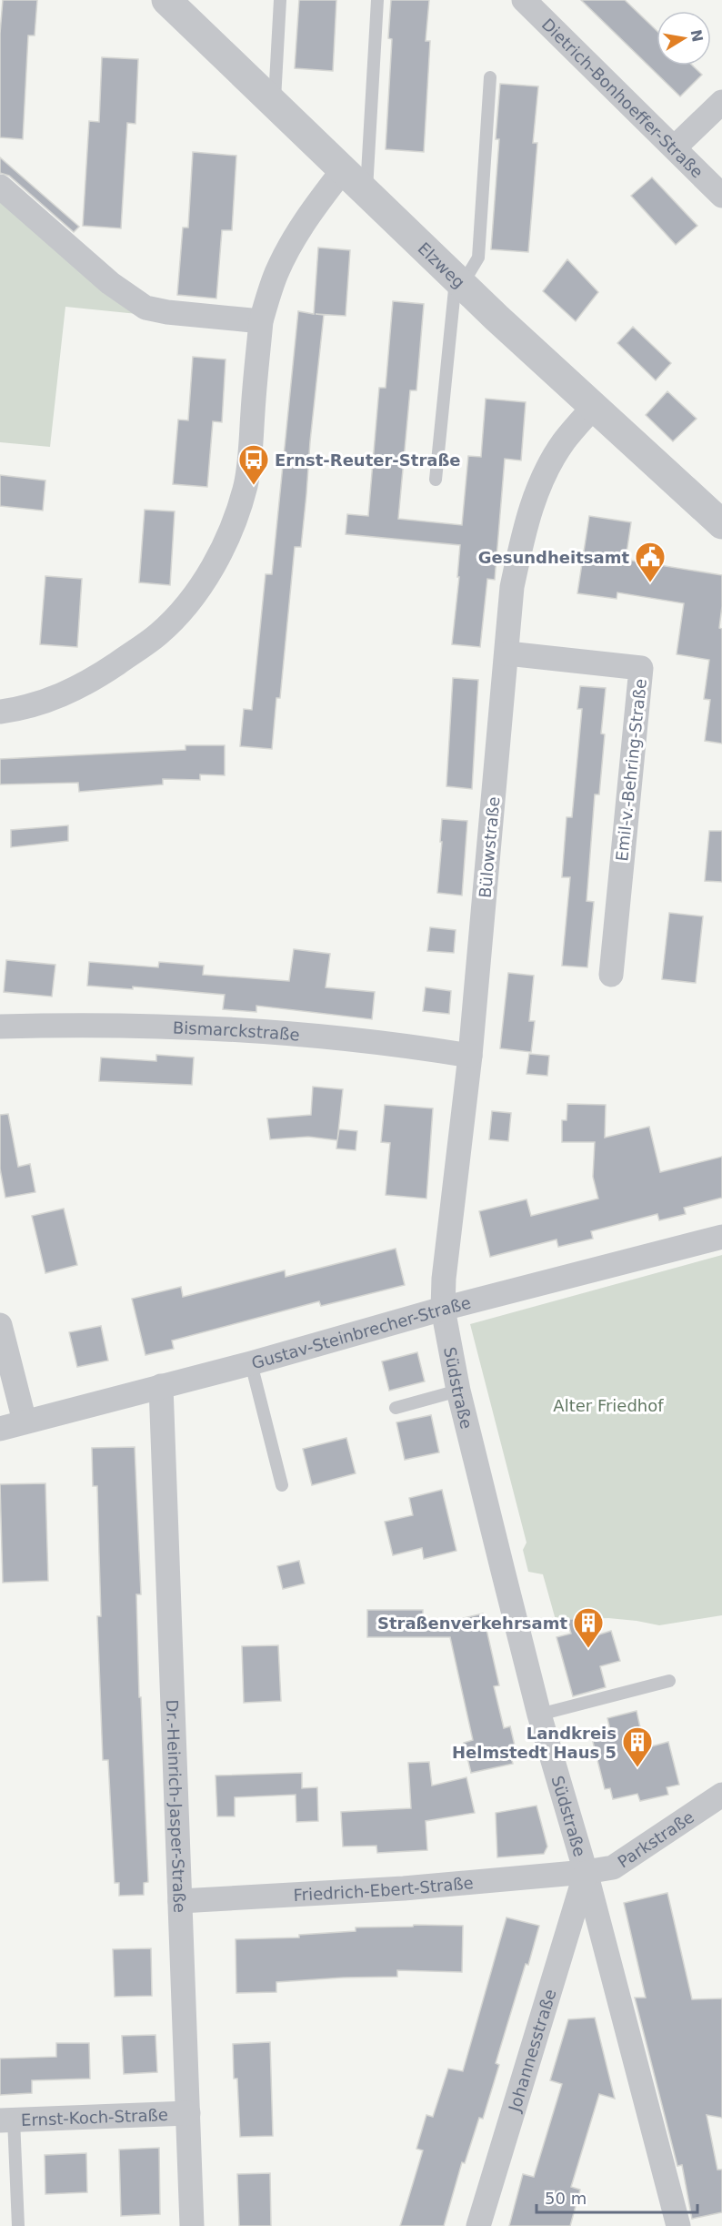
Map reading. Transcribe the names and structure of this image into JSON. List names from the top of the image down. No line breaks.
{"streets":{"street":["Dietrich-Bonhoeffer-Straße","Elzweg","Emil-v.-Behring-Straße","Bülowstraße","Bismarckstraße","Gustav-Steinbrecher-Straße","Südstraße","Dr.-Heinrich-Jasper-Straße","Parkstraße","Friedrich-Ebert-Straße","Johannesstraße","Ernst-Koch-Straße"]},"crossings":[["Elzweg","Bülowstraße"],["Emil-v.-Behring-Straße","Bülowstraße"],["Bülowstraße","Bismarckstraße"],["Bülowstraße","Gustav-Steinbrecher-Straße"],["Bülowstraße","Südstraße"],["Gustav-Steinbrecher-Straße","Südstraße"],["Gustav-Steinbrecher-Straße","Dr.-Heinrich-Jasper-Straße"],["Südstraße","Parkstraße"],["Südstraße","Friedrich-Ebert-Straße"],["Südstraße","Johannesstraße"],["Dr.-Heinrich-Jasper-Straße","Friedrich-Ebert-Straße"],["Dr.-Heinrich-Jasper-Straße","Ernst-Koch-Straße"],["Parkstraße","Friedrich-Ebert-Straße"],["Parkstraße","Johannesstraße"],["Friedrich-Ebert-Straße","Johannesstraße"]],"parks":["Alter Friedhof"],"places":{"bus stop":["Ernst-Reuter-Straße"],"public building":["Gesundheitsamt"],"building":["Straßenverkehrsamt","Landkreis Helmstedt Haus 5"]},"scale_bar":"50 m","north":"right"}
